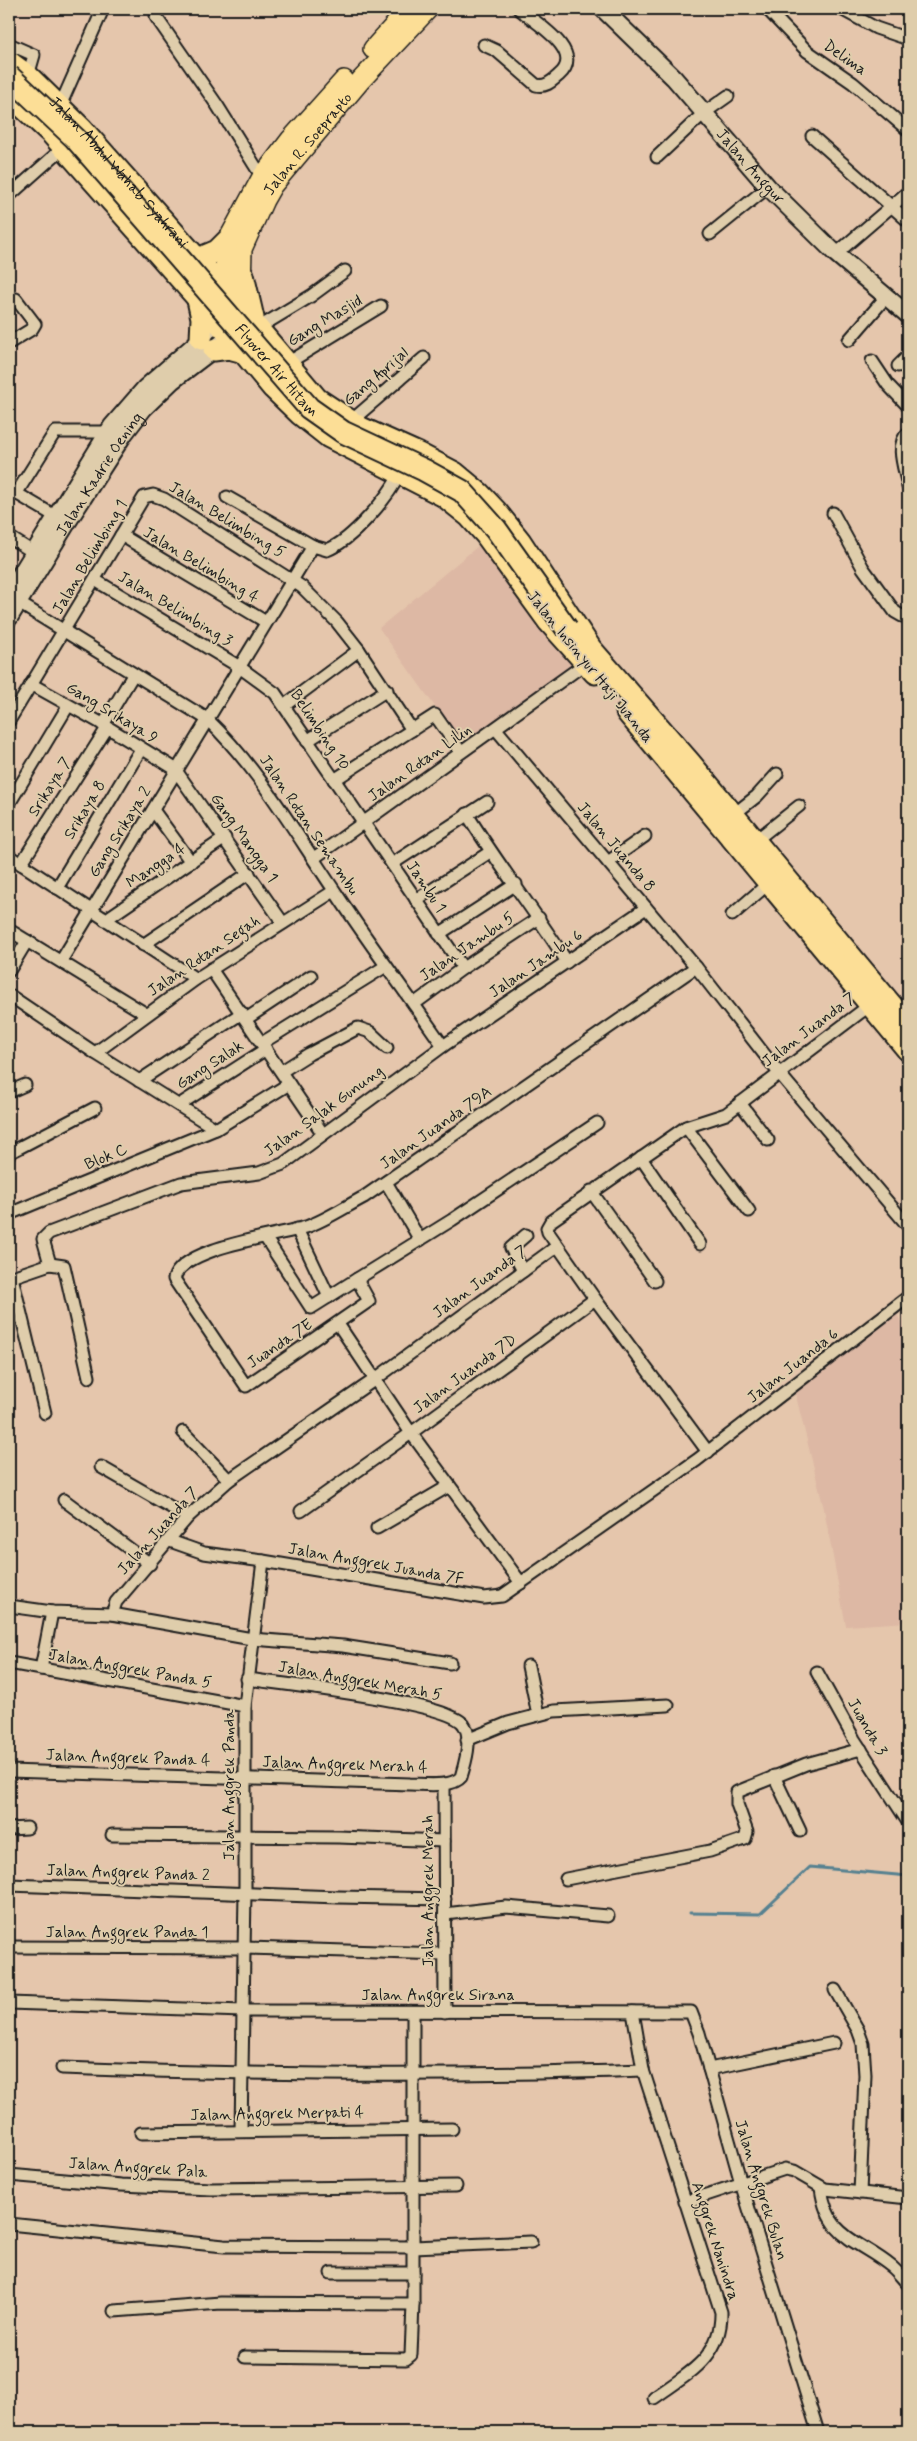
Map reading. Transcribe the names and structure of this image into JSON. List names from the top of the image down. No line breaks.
{"streets":{"highway":["Jalan Abdul Wahab Syahrani","Flyover Air Hitam","Jalan Insinyur Haji Juanda"],"main road":["Jalan R. Soeprapto","Jalan Anggur","Jalan Kadrie Oening"],"street":["Delima","Gang Masjid","Gang Aprijal","Jalan Belimbing 5","Jalan Belimbing 1","Jalan Belimbing 4","Jalan Belimbing 3","Gang Srikaya 9","Belimbing 10","Jalan Rotan Lilin","Srikaya 7","Srikaya 8","Jalan Rotan Semambu","Gang Srikaya 2","Gang Mangga 1","Jalan Juanda 8","Mangga 4","Jambu 1","Jalan Jambu 5","Jalan Rotan Segah","Jalan Jambu 6","Jalan Juanda 7","Gang Salak","Jalan Salak Gunung","Jalan Juanda 79A","Blok C","Juanda 7E","Jalan Juanda 6","Jalan Juanda 7D","Jalan Anggrek Juanda 7F","Jalan Anggrek Panda 5","Jalan Anggrek Merah 5","Juanda 3","Jalan Anggrek Panda 4","Jalan Anggrek Merah 4","Jalan Anggrek Panda","Jalan Anggrek Panda 2","Jalan Anggrek Merah","Jalan Anggrek Panda 1","Jalan Anggrek Sirana","Jalan Anggrek Merpati 4","Jalan Anggrek Pala","Jalan Anggrek Bulan","Anggrek Nanindra"]},"crossings":[["Jalan R. Soeprapto","Jalan Abdul Wahab Syahrani"],["Jalan R. Soeprapto","Jalan Insinyur Haji Juanda"],["Jalan Abdul Wahab Syahrani","Flyover Air Hitam"],["Jalan Abdul Wahab Syahrani","Jalan Insinyur Haji Juanda"],["Gang Masjid","Jalan Insinyur Haji Juanda"],["Flyover Air Hitam","Jalan Insinyur Haji Juanda"],["Gang Aprijal","Jalan Insinyur Haji Juanda"],["Jalan Kadrie Oening","Jalan Rotan Semambu"],["Jalan Belimbing 5","Jalan Belimbing 1"],["Jalan Belimbing 5","Gang Srikaya 2"],["Jalan Belimbing 1","Jalan Belimbing 4"],["Jalan Belimbing 1","Jalan Belimbing 3"],["Jalan Belimbing 1","Gang Srikaya 9"],["Jalan Belimbing 1","Jalan Rotan Semambu"],["Jalan Belimbing 4","Gang Srikaya 2"],["Jalan Belimbing 3","Belimbing 10"],["Jalan Belimbing 3","Gang Srikaya 2"],["Jalan Insinyur Haji Juanda","Jalan Juanda 7"],["Gang Srikaya 9","Srikaya 7"],["Gang Srikaya 9","Srikaya 8"],["Gang Srikaya 9","Gang Srikaya 2"],["Gang Srikaya 9","Gang Mangga 1"],["Belimbing 10","Jalan Rotan Lilin"],["Belimbing 10","Gang Srikaya 2"],["Belimbing 10","Jambu 1"],["Jalan Rotan Lilin","Jalan Rotan Semambu"],["Jalan Rotan Lilin","Jalan Juanda 8"],["Jalan Rotan Lilin","Jambu 1"],["Srikaya 7","Jalan Rotan Semambu"],["Jalan Rotan Semambu","Gang Srikaya 2"],["Jalan Rotan Semambu","Jalan Jambu 5"],["Jalan Rotan Semambu","Jalan Rotan Segah"],["Jalan Rotan Semambu","Jalan Jambu 6"],["Jalan Rotan Semambu","Gang Salak"],["Jalan Rotan Semambu","Jalan Salak Gunung"],["Gang Srikaya 2","Gang Mangga 1"],["Gang Mangga 1","Mangga 4"],["Gang Mangga 1","Jalan Rotan Segah"],["Jalan Juanda 8","Jalan Jambu 6"],["Jalan Juanda 8","Jalan Juanda 7"],["Jalan Juanda 8","Jalan Juanda 79A"],["Jambu 1","Jalan Jambu 5"],["Jalan Rotan Segah","Gang Salak"],["Jalan Jambu 6","Jalan Salak Gunung"],["Jalan Juanda 7","Jalan Anggrek Juanda 7F"],["Jalan Juanda 79A","Juanda 7E"],["Jalan Juanda 6","Jalan Anggrek Juanda 7F"],["Jalan Anggrek Juanda 7F","Jalan Anggrek Panda"],["Jalan Anggrek Panda 5","Jalan Anggrek Panda"],["Jalan Anggrek Merah 5","Jalan Anggrek Panda"],["Jalan Anggrek Panda 4","Jalan Anggrek Merah 4"],["Jalan Anggrek Panda 4","Jalan Anggrek Panda"],["Jalan Anggrek Merah 4","Jalan Anggrek Panda"],["Jalan Anggrek Merah 4","Jalan Anggrek Merah"],["Jalan Anggrek Panda","Jalan Anggrek Panda 2"],["Jalan Anggrek Panda","Jalan Anggrek Panda 1"],["Jalan Anggrek Panda","Jalan Anggrek Sirana"],["Jalan Anggrek Panda","Jalan Anggrek Merpati 4"],["Jalan Anggrek Panda 2","Jalan Anggrek Merah"],["Jalan Anggrek Merah","Jalan Anggrek Panda 1"],["Jalan Anggrek Merah","Jalan Anggrek Sirana"],["Jalan Anggrek Sirana","Jalan Anggrek Bulan"],["Jalan Anggrek Sirana","Anggrek Nanindra"],["Jalan Anggrek Bulan","Anggrek Nanindra"]]}
